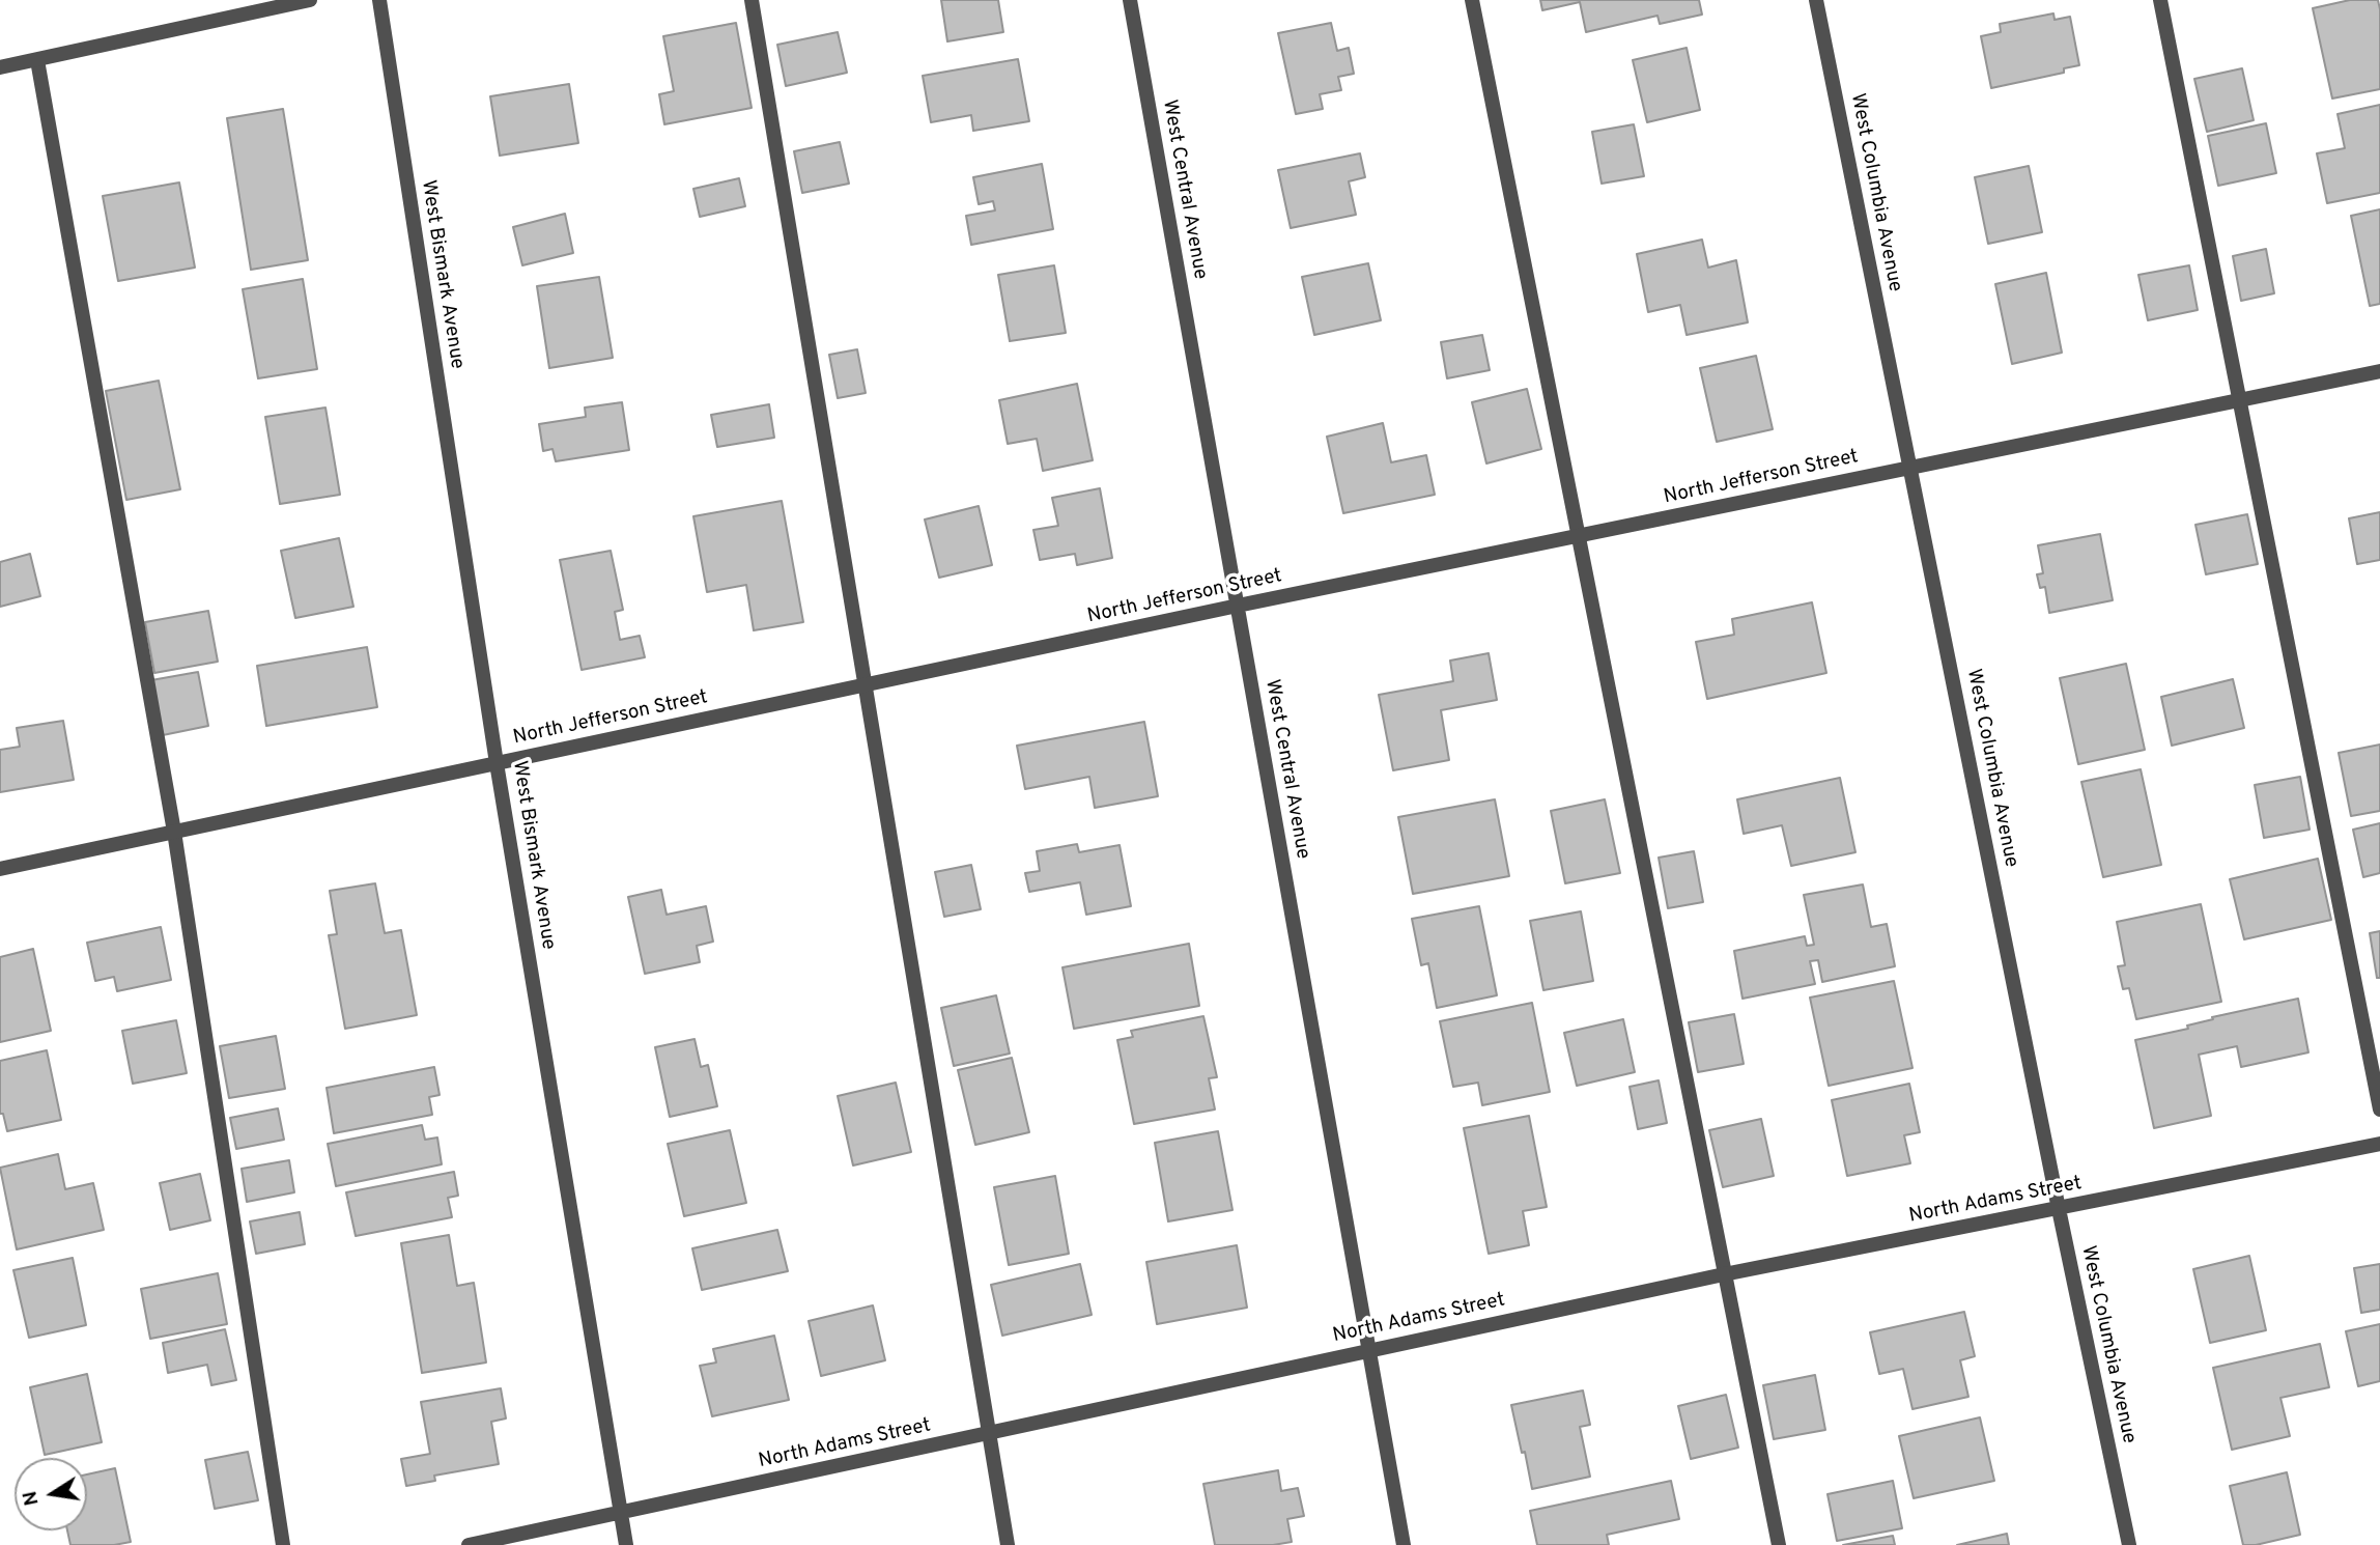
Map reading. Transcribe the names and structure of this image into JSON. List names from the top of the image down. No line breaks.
{"streets":{"street":["West Central Avenue","West Columbia Avenue","West Bismark Avenue","North Jefferson Street","North Adams Street"]},"crossings":[["West Central Avenue","North Jefferson Street"],["West Central Avenue","North Adams Street"],["West Columbia Avenue","North Jefferson Street"],["West Columbia Avenue","North Adams Street"],["West Bismark Avenue","North Jefferson Street"],["West Bismark Avenue","North Adams Street"]],"north":"left"}
